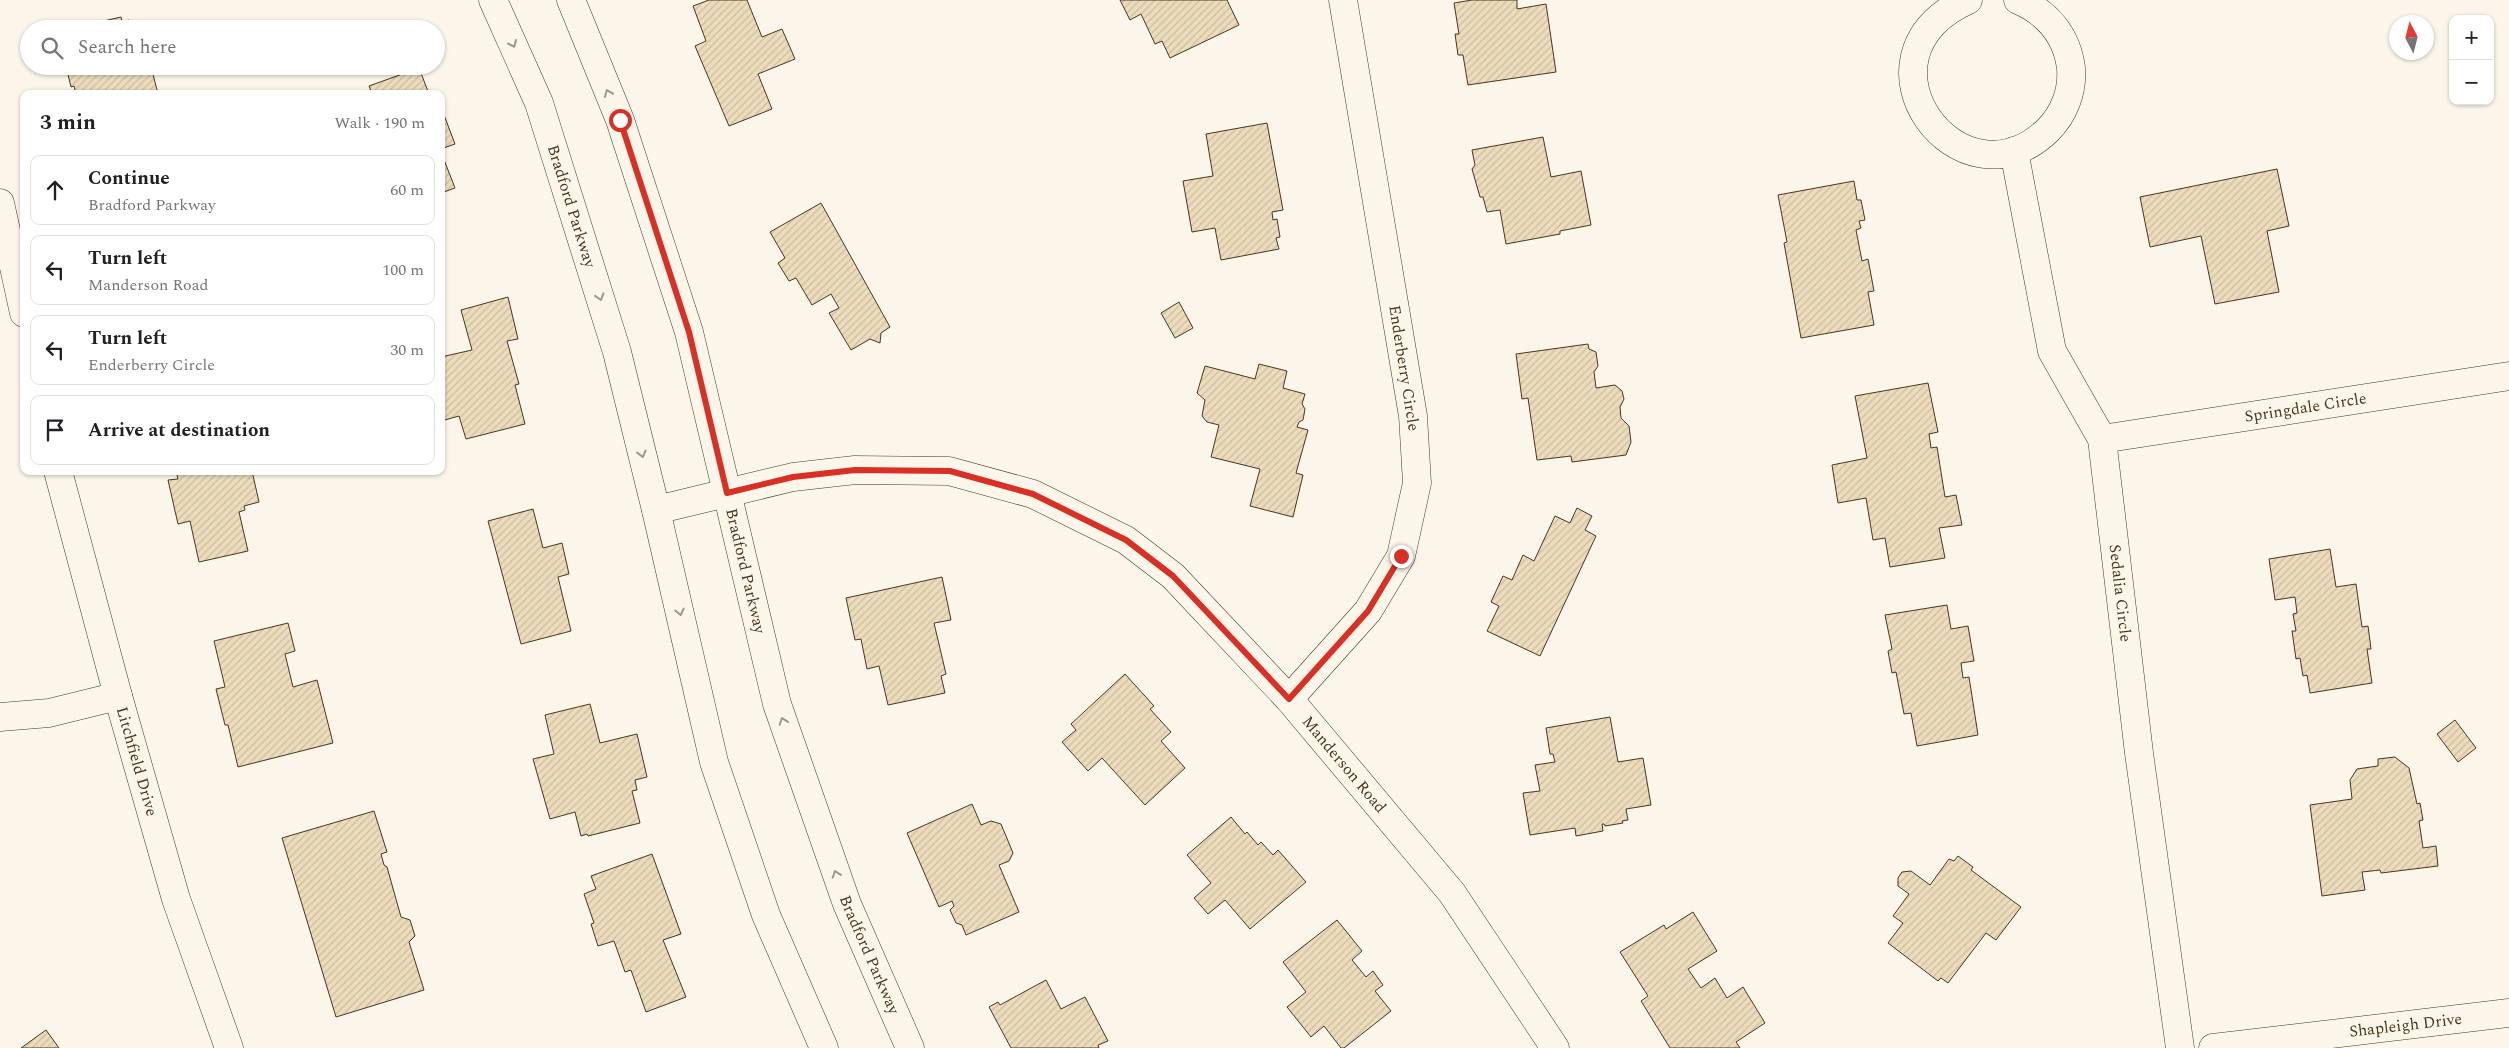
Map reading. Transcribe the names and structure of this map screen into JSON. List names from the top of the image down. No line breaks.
{"streets":{"street":["Bradford Parkway","Enderberry Circle","Springdale Circle","Sedalia Circle","Litchfield Drive","Manderson Road","Shapleigh Drive"]},"crossings":[["Bradford Parkway","Manderson Road"],["Enderberry Circle","Manderson Road"],["Springdale Circle","Sedalia Circle"]],"north":"top","page":{"map_buttons":["+","−"],"search":"Search here","heading":["3 min","Walk · 190 m"],"list":[["Continue","Bradford Parkway","60 m"],["Turn left","Manderson Road","100 m"],["Turn left","Enderberry Circle","30 m"],"Arrive at destination"]}}
